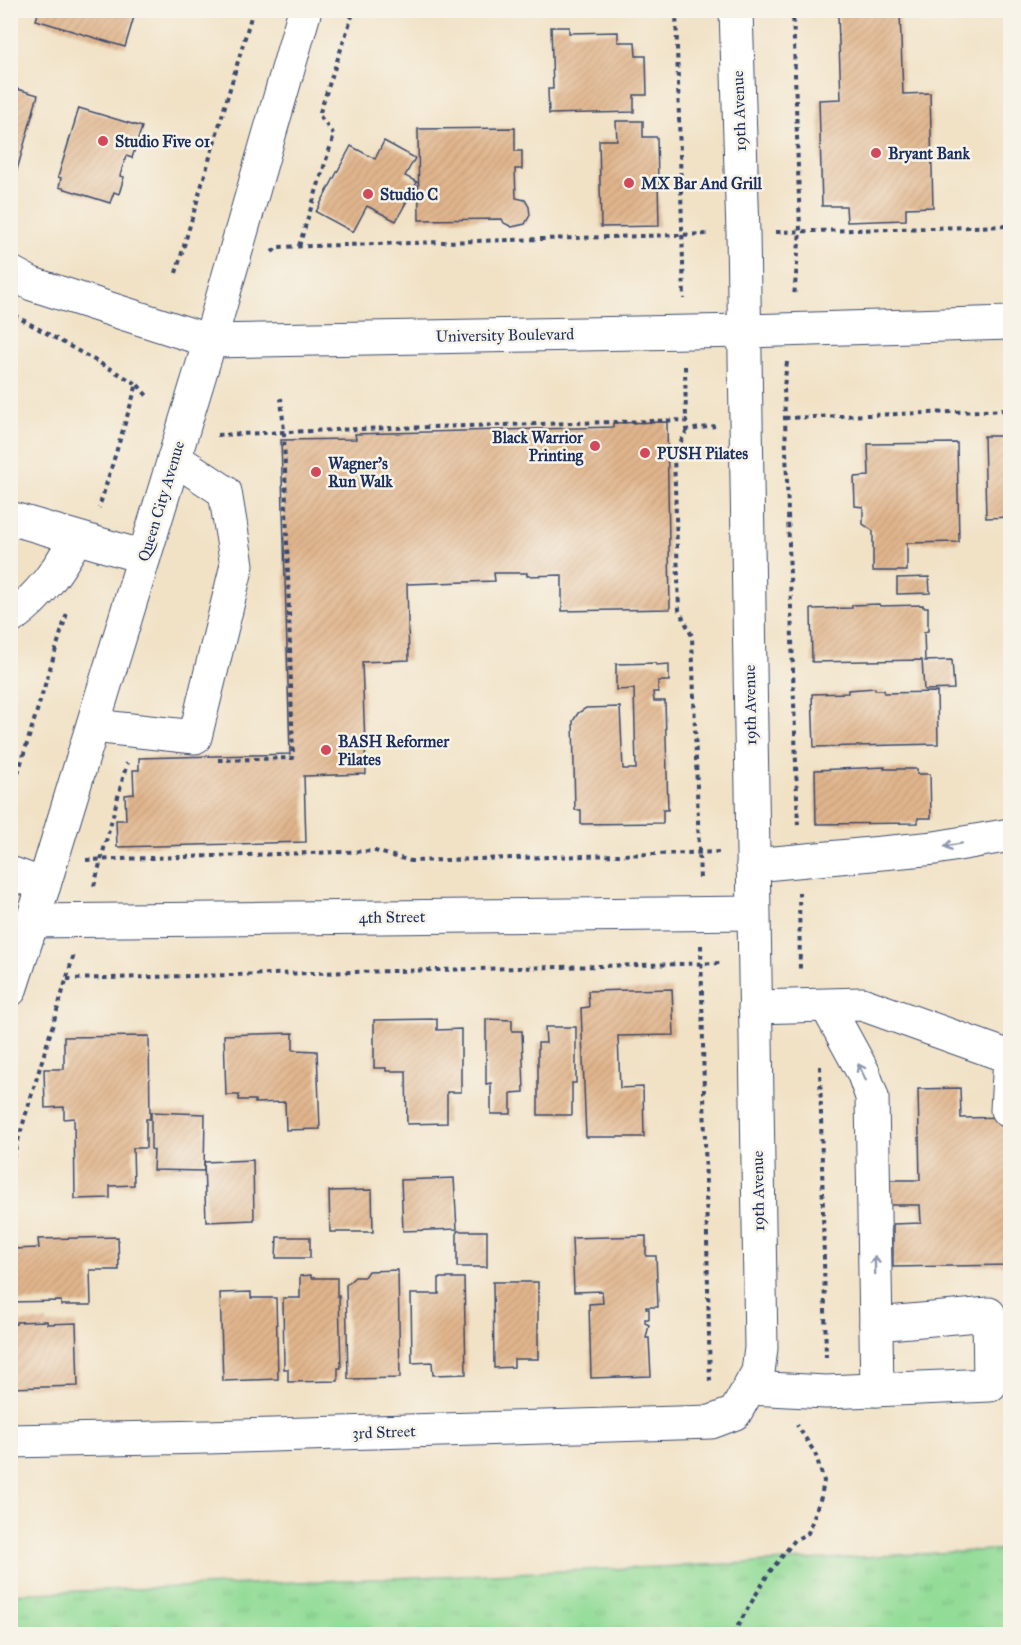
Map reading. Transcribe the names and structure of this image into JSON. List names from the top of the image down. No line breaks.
{"streets":{"street":["19th Avenue","University Boulevard","Queen City Avenue","4th Street","3rd Street"]},"crossings":[["19th Avenue","University Boulevard"],["19th Avenue","4th Street"],["19th Avenue","3rd Street"],["University Boulevard","Queen City Avenue"],["Queen City Avenue","4th Street"]],"places":["Studio Five 01","Bryant Bank","MX Bar And Grill","Studio C","Black Warrior Printing","PUSH Pilates","Wagner's Run Walk","BASH Reformer Pilates"]}
